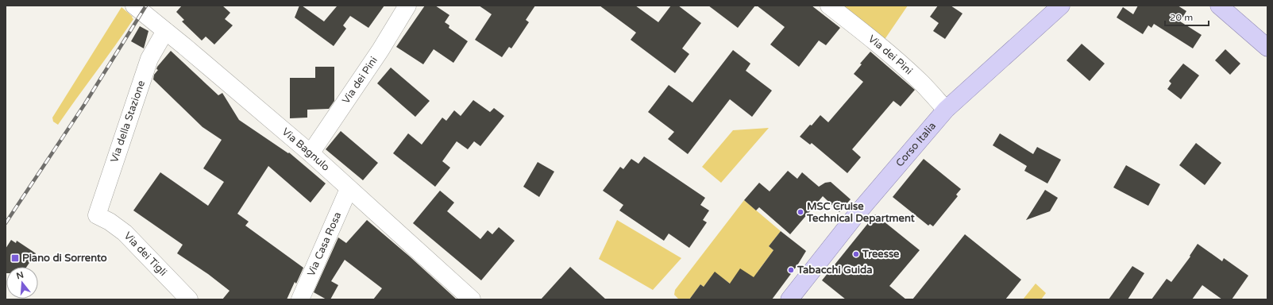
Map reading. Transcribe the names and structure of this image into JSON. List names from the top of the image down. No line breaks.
{"streets":{"main road":["Corso Italia"],"street":["Via dei Pini","Via della Stazione","Via Bagnulo","Via Casa Rosa","Via dei Tigli"]},"crossings":[["Via dei Pini","Corso Italia"],["Via dei Pini","Via Bagnulo"],["Via della Stazione","Via Bagnulo"],["Via della Stazione","Via dei Tigli"],["Via Bagnulo","Via Casa Rosa"]],"places":{"other":["MSC Cruise Technical Department","Treesse","Tabacchi Guida"],"transit":["Piano di Sorrento"]},"scale_bar":"20 m","north":"top"}
